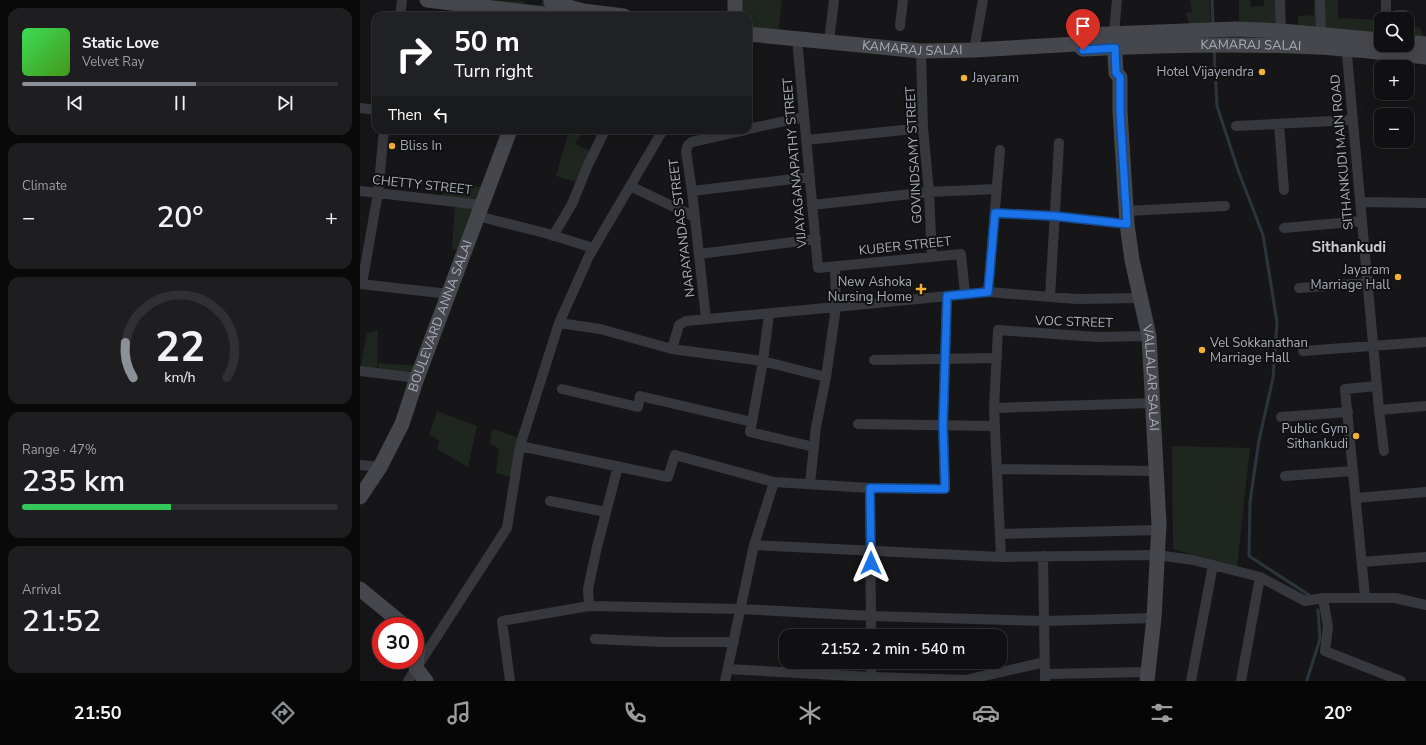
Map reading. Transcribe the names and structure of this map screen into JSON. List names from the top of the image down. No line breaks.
{"streets":{"main road":["KAMARAJ SALAI","BOULEVARD ANNA SALAI","VALLALAR SALAI"],"street":["SITHANKUDI MAIN ROAD","GOVINDSAMY STREET","VIJAYAGANAPATHY STREET","CHETTY STREET","NARAYANDAS STREET","KUBER STREET","VOC STREET"]},"crossings":[["KAMARAJ SALAI","SITHANKUDI MAIN ROAD"],["KAMARAJ SALAI","GOVINDSAMY STREET"],["KAMARAJ SALAI","VIJAYAGANAPATHY STREET"],["KAMARAJ SALAI","VALLALAR SALAI"],["GOVINDSAMY STREET","KUBER STREET"],["VIJAYAGANAPATHY STREET","NARAYANDAS STREET"],["VIJAYAGANAPATHY STREET","KUBER STREET"],["CHETTY STREET","BOULEVARD ANNA SALAI"],["VOC STREET","VALLALAR SALAI"]],"districts":["Sithankudi"],"places":{"other":["Hotel Vijayendra","Jayaram","Bliss In","Jayaram Marriage Hall","Vel Sokkanathan Marriage Hall","Public Gym Sithankudi"],"health":["New Ashoka Nursing Home"]},"page":{"map_buttons":["+","−"],"turn":["50 m","Turn right"],"song":["Static Love","Velvet Ray"],"then":"Then","tile":["Climate",["Range · 47%","235 km"],["Arrival","21:52"]],"heat":["−","20°","+"],"limit":"30","trip":"21:52 · 2 min · 540 m","tabs":["21:50","20°"],"gauge":["22","km/h"]}}
